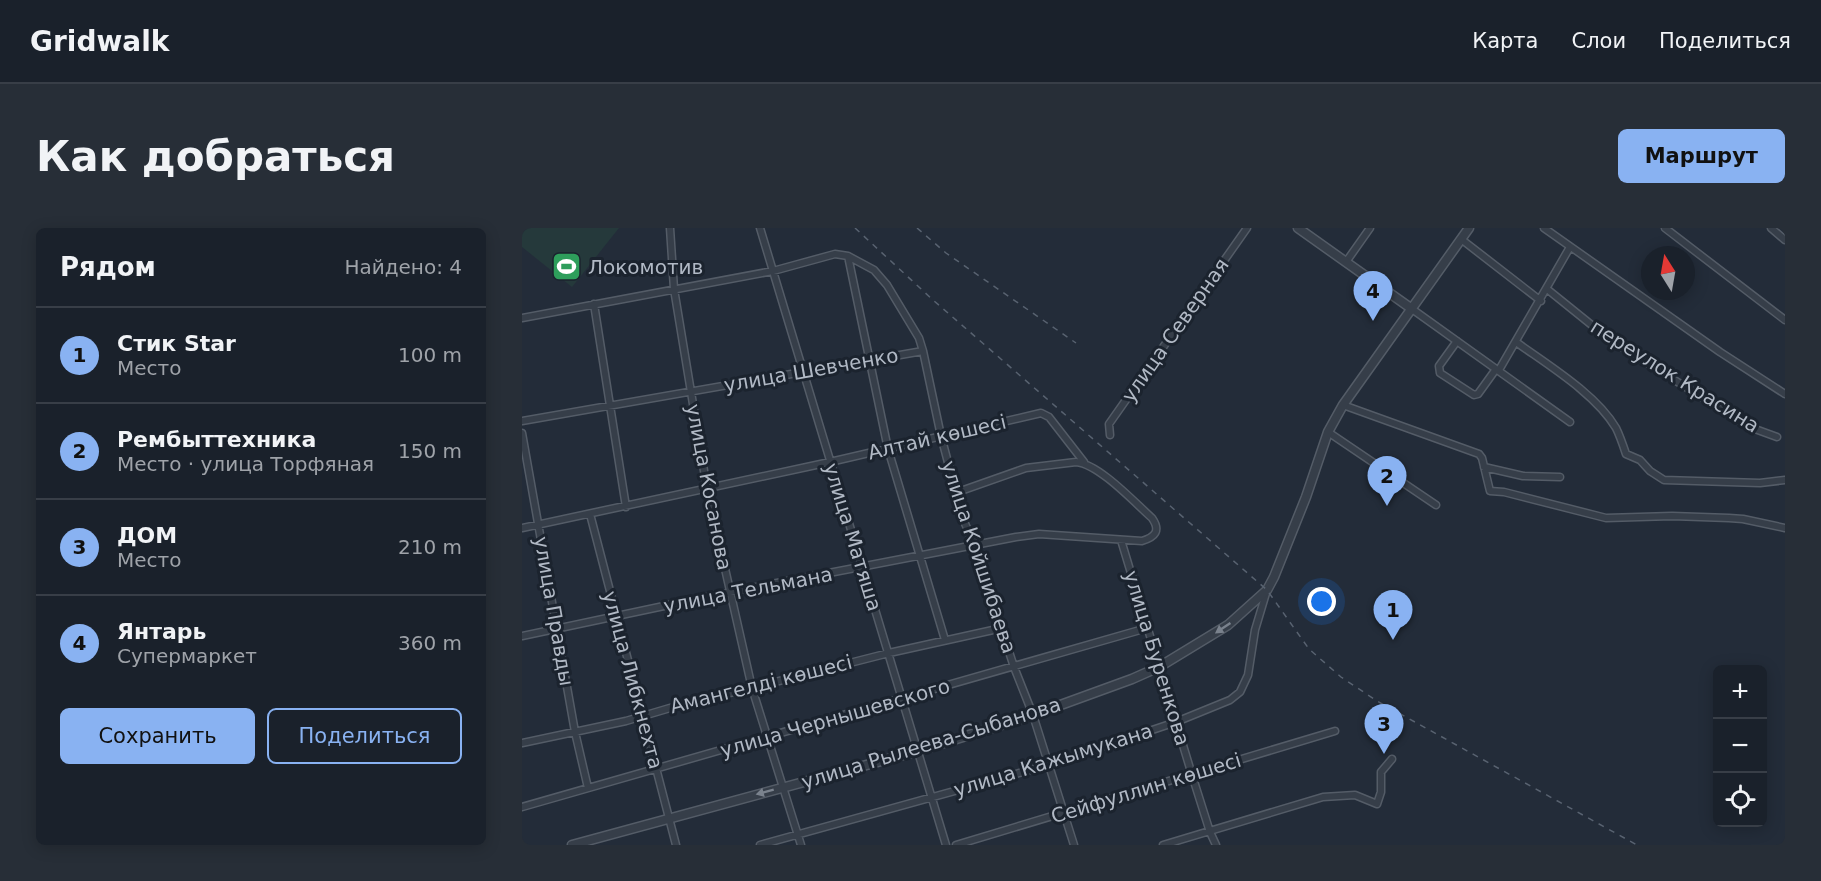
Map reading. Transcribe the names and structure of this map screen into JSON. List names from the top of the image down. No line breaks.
{"streets":{"street":["улица Северная","улица Шевченко","переулок Красина","Алтай көшесі","улица Косанова","улица Матяша","улица Койшибаева","улица Тельмана","улица Правды","улица Буренкова","улица Либкнехта","Амангелді көшесі","улица Чернышевского","улица Рылеева-Сыбанова","улица Кажымукана","Сейфуллин көшесі"]},"crossings":[["улица Шевченко","улица Косанова"],["улица Шевченко","улица Матяша"],["улица Шевченко","улица Койшибаева"],["Алтай көшесі","улица Косанова"],["Алтай көшесі","улица Матяша"],["Алтай көшесі","улица Койшибаева"],["Алтай көшесі","улица Тельмана"],["Алтай көшесі","улица Правды"],["Алтай көшесі","улица Либкнехта"],["улица Косанова","улица Тельмана"],["улица Косанова","Амангелді көшесі"],["улица Косанова","улица Чернышевского"],["улица Косанова","улица Рылеева-Сыбанова"],["улица Косанова","улица Кажымукана"],["улица Матяша","улица Тельмана"],["улица Матяша","Амангелді көшесі"],["улица Матяша","улица Чернышевского"],["улица Матяша","улица Рылеева-Сыбанова"],["улица Матяша","улица Кажымукана"],["улица Койшибаева","улица Тельмана"],["улица Койшибаева","Амангелді көшесі"],["улица Койшибаева","улица Чернышевского"],["улица Койшибаева","улица Рылеева-Сыбанова"],["улица Койшибаева","улица Кажымукана"],["улица Койшибаева","Сейфуллин көшесі"],["улица Тельмана","улица Правды"],["улица Тельмана","улица Буренкова"],["улица Тельмана","улица Либкнехта"],["улица Правды","Амангелді көшесі"],["улица Правды","улица Чернышевского"],["улица Буренкова","улица Чернышевского"],["улица Буренкова","улица Рылеева-Сыбанова"],["улица Буренкова","улица Кажымукана"],["улица Буренкова","Сейфуллин көшесі"],["улица Либкнехта","Амангелді көшесі"],["улица Либкнехта","улица Чернышевского"],["улица Либкнехта","улица Рылеева-Сыбанова"],["улица Рылеева-Сыбанова","улица Кажымукана"]],"places":{"sports":["Локомотив"]},"north":"top","page":{"header":"Gridwalk","nav":["Карта","Слои","Поделиться"],"buttons":["Маршрут",["Сохранить","Поделиться"]],"title":"Как добраться","heading":["Рядом","Найдено: 4"],"pins":["4","2","1","3"],"list":[{"mark":"1","name":"Стик Star","note":"Место","value":"100 m"},{"mark":"2","name":"Рембыттехника","note":"Место · улица Торфяная","value":"150 m"},{"mark":"3","name":"ДОМ","note":"Место","value":"210 m"},{"mark":"4","name":"Янтарь","note":"Супермаркет","value":"360 m"}],"map_buttons":["+","−"]}}
